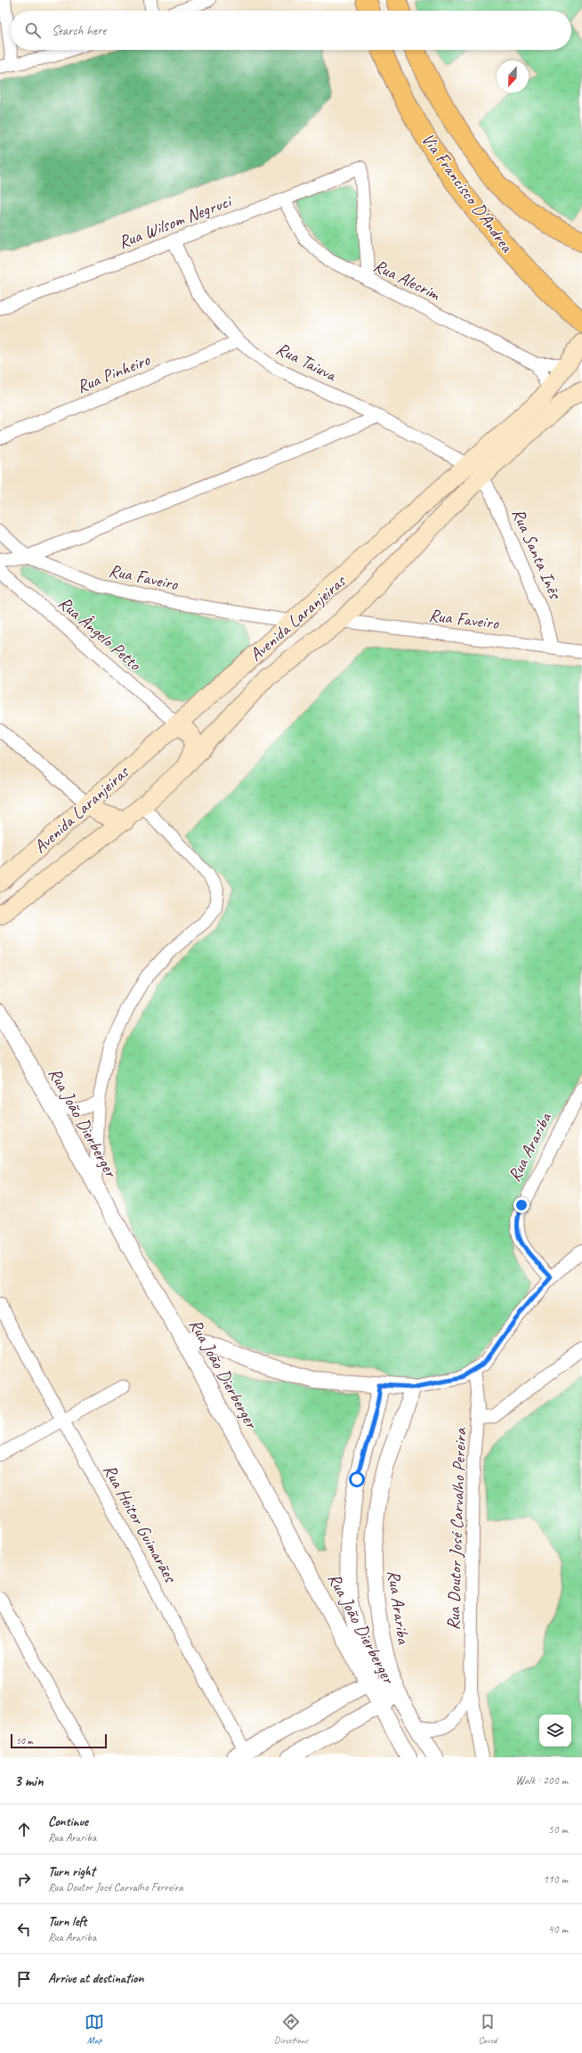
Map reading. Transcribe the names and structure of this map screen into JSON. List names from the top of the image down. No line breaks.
{"streets":{"highway":["Via Francisco D'Andrea"],"main road":["Avenida Laranjeiras"],"street":["Rua Wilsom Negruci","Rua Alecrim","Rua Taiuva","Rua Pinheiro","Rua Santa Inês","Rua Faveiro","Rua Ângelo Petto","Rua João Dierberger","Rua Arariba","Rua Heitor Guimarães","Rua Doutor José Carvalho Pereira"]},"crossings":[["Rua Wilsom Negruci","Rua Alecrim"],["Rua Wilsom Negruci","Rua Taiuva"],["Rua Alecrim","Avenida Laranjeiras"],["Rua Taiuva","Rua Pinheiro"],["Rua Taiuva","Rua Santa Inês"],["Rua Taiuva","Avenida Laranjeiras"],["Rua Santa Inês","Rua Faveiro"],["Rua Santa Inês","Avenida Laranjeiras"],["Rua Faveiro","Avenida Laranjeiras"],["Avenida Laranjeiras","Rua Ângelo Petto"],["Rua João Dierberger","Rua Arariba"],["Rua João Dierberger","Rua Doutor José Carvalho Pereira"]],"scale_bar":"50 m","north":"bottom","page":{"search":"Search here","scale":"50 m","heading":["3 min","Walk · 200 m"],"list":[["Continue","Rua Arariba","50 m"],["Turn right","Rua Doutor José Carvalho Ferreira","110 m"],["Turn left","Rua Arariba","40 m"],"Arrive at destination"],"nav":["Map","Directions","Saved"]}}
